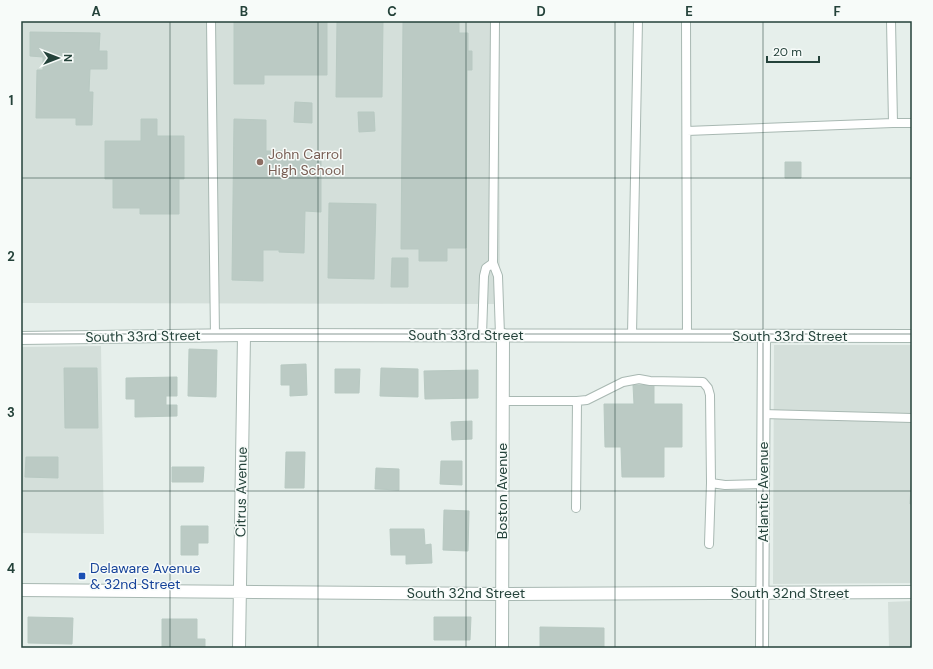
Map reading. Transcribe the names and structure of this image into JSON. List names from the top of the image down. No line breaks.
{"streets":{"street":["South 33rd Street","Boston Avenue","Citrus Avenue","Atlantic Avenue","South 32nd Street"]},"crossings":[["South 33rd Street","Boston Avenue"],["South 33rd Street","Citrus Avenue"],["South 33rd Street","Atlantic Avenue"],["Boston Avenue","South 32nd Street"],["Citrus Avenue","South 32nd Street"],["Atlantic Avenue","South 32nd Street"]],"places":{"other":["John Carrol High School"],"transit":["Delaware Avenue & 32nd Street"]},"scale_bar":"20 m","north":"right","grid":{"columns":["A","B","C","D","E","F"],"rows":["1","2","3","4"]}}
